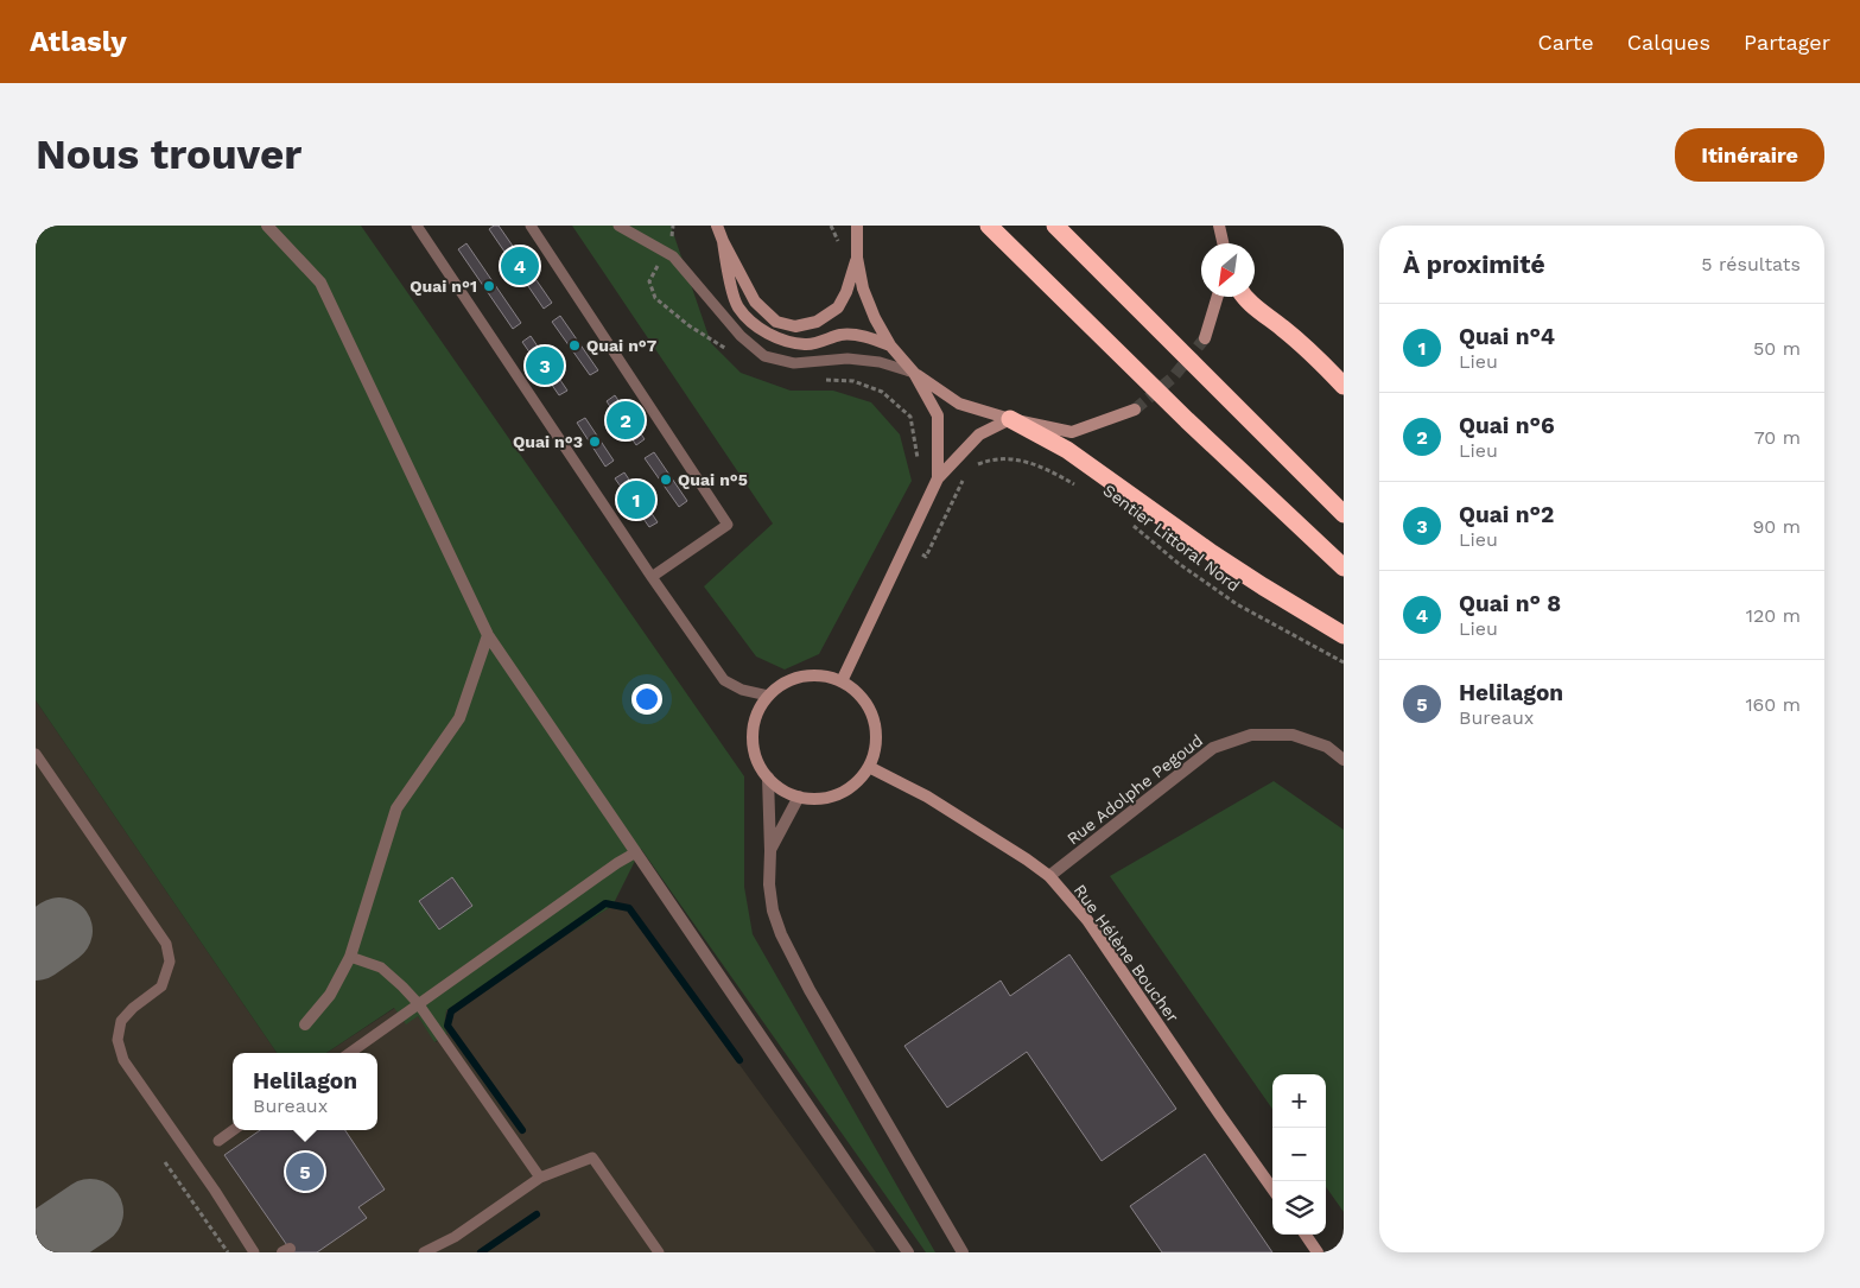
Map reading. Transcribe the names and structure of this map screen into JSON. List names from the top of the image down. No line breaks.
{"streets":{"street":["Rue Adolphe Pegoud","Rue Hélène Boucher"],"path":["Sentier Littoral Nord"]},"crossings":[["Rue Adolphe Pegoud","Rue Hélène Boucher"]],"places":["Quai n°1","Quai n°7","Quai n°3","Quai n°5"],"north":"bottom left","page":{"header":"Atlasly","nav":["Carte","Calques","Partager"],"buttons":"Itinéraire","title":"Nous trouver","heading":["À proximité","5 résultats"],"pins":["4","3","2","1","5"],"list":[{"mark":"1","name":"Quai n°4","note":"Lieu","value":"50 m"},{"mark":"2","name":"Quai n°6","note":"Lieu","value":"70 m"},{"mark":"3","name":"Quai n°2","note":"Lieu","value":"90 m"},{"mark":"4","name":"Quai n° 8","note":"Lieu","value":"120 m"},{"mark":"5","name":"Helilagon","note":"Bureaux","value":"160 m"}],"popup":["Helilagon","Bureaux"],"map_buttons":["+","−"]}}
